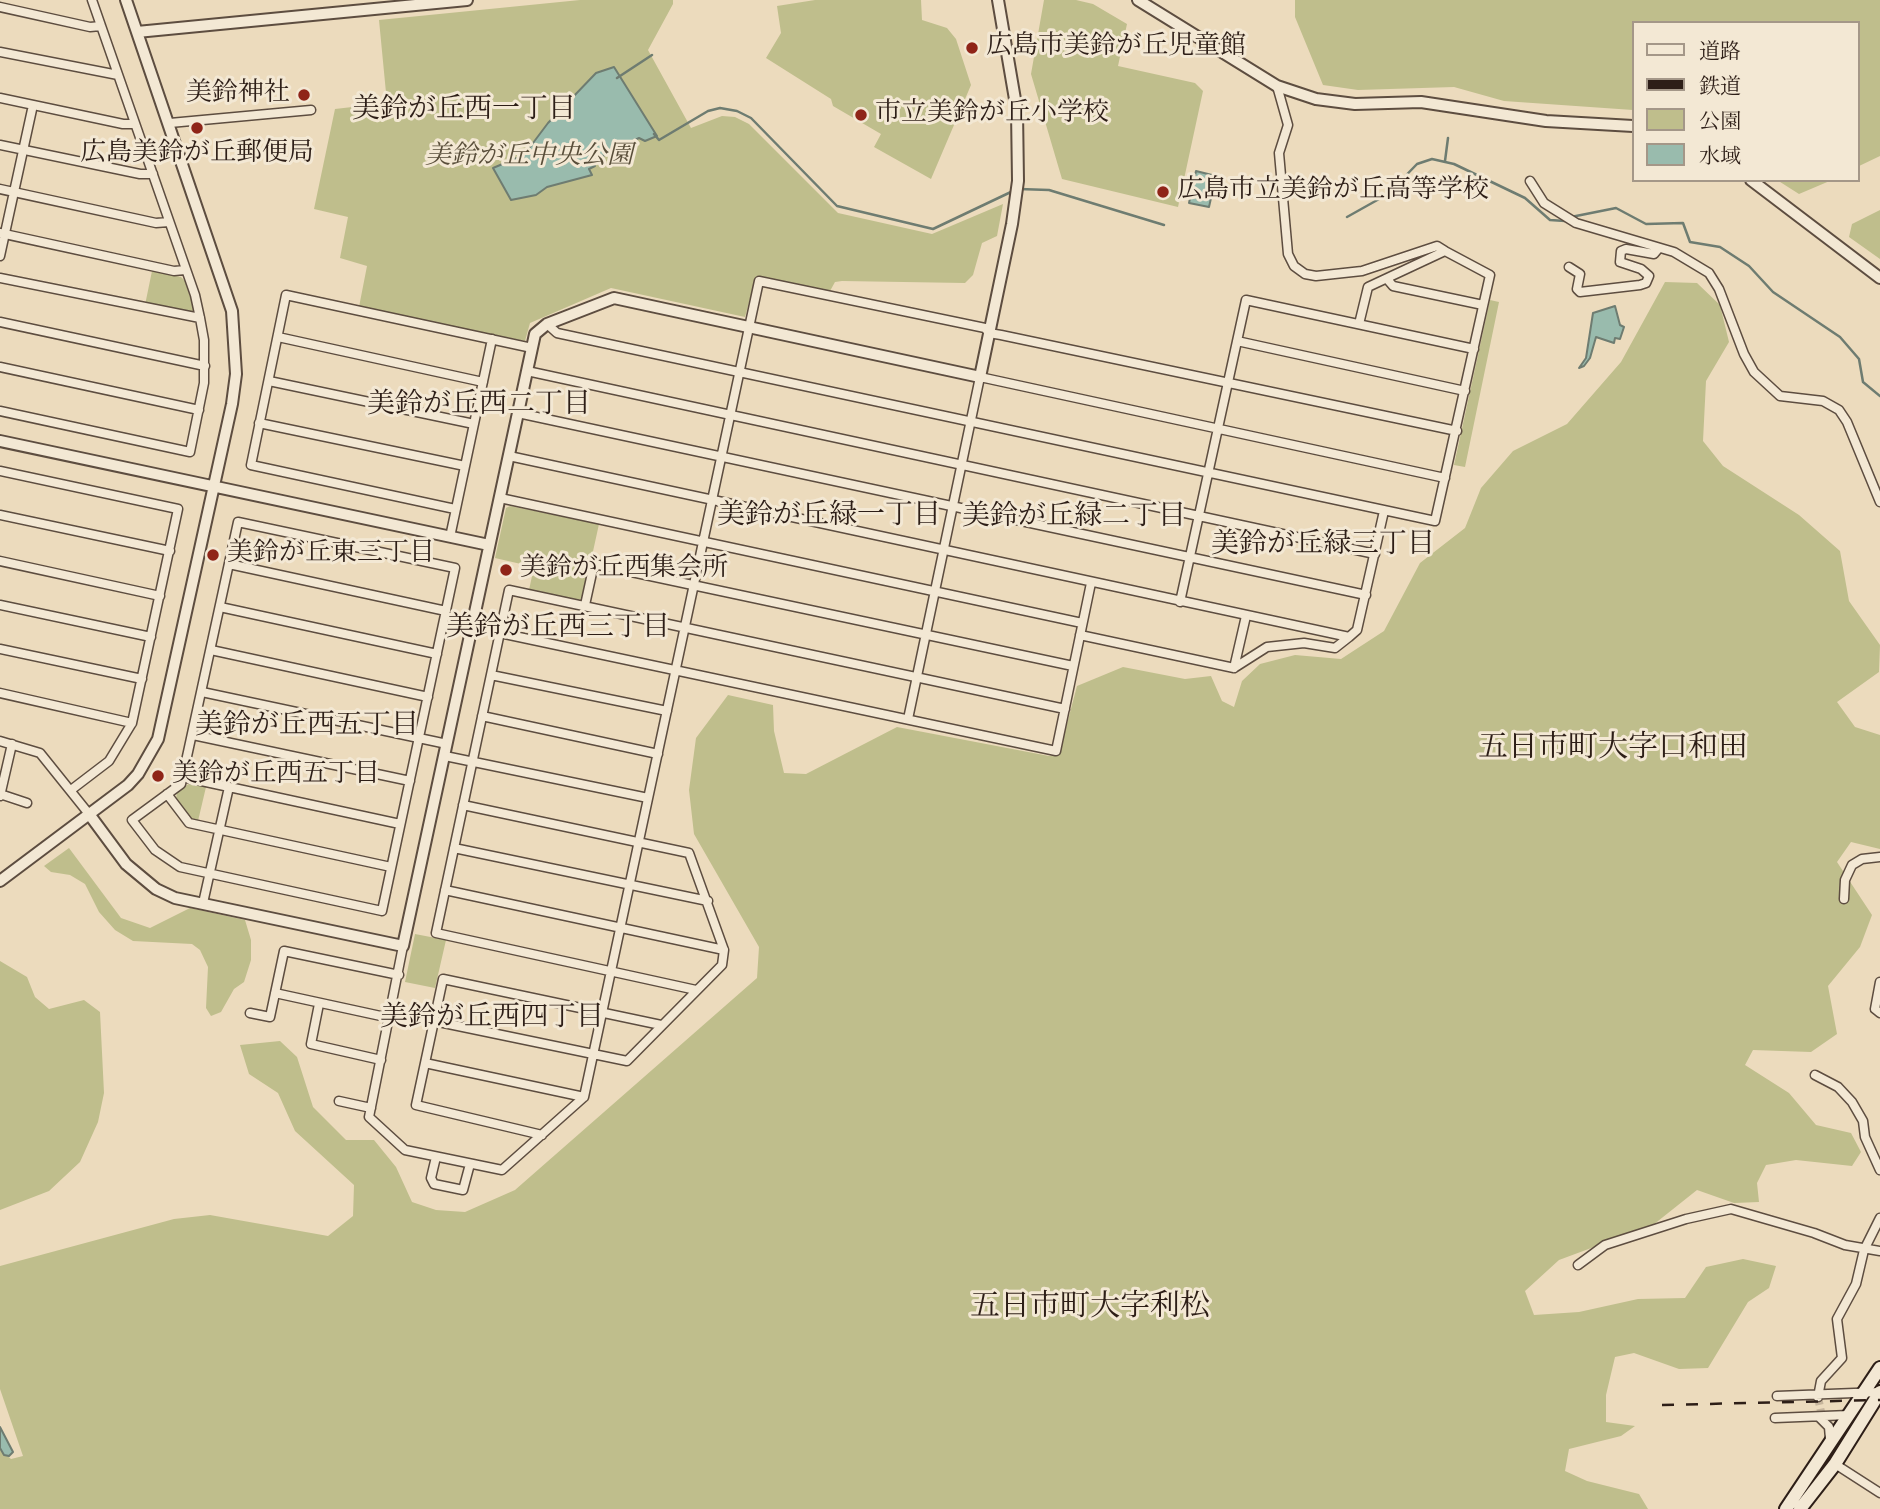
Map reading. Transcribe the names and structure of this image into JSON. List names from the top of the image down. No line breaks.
{"districts":["美鈴が丘西一丁目","美鈴が丘西二丁目","美鈴が丘緑一丁目","美鈴が丘緑二丁目","美鈴が丘緑三丁目","美鈴が丘西三丁目","美鈴が丘西五丁目","五日市町大字口和田","美鈴が丘西四丁目","五日市町大字利松"],"parks":["美鈴が丘中央公園"],"places":["広島市美鈴が丘児童館","美鈴神社","市立美鈴が丘小学校","広島美鈴が丘郵便局","広島市立美鈴が丘高等学校","美鈴が丘東三丁目","美鈴が丘西集会所","美鈴が丘西五丁目"],"legend":["道路","鉄道","公園","水域"]}
